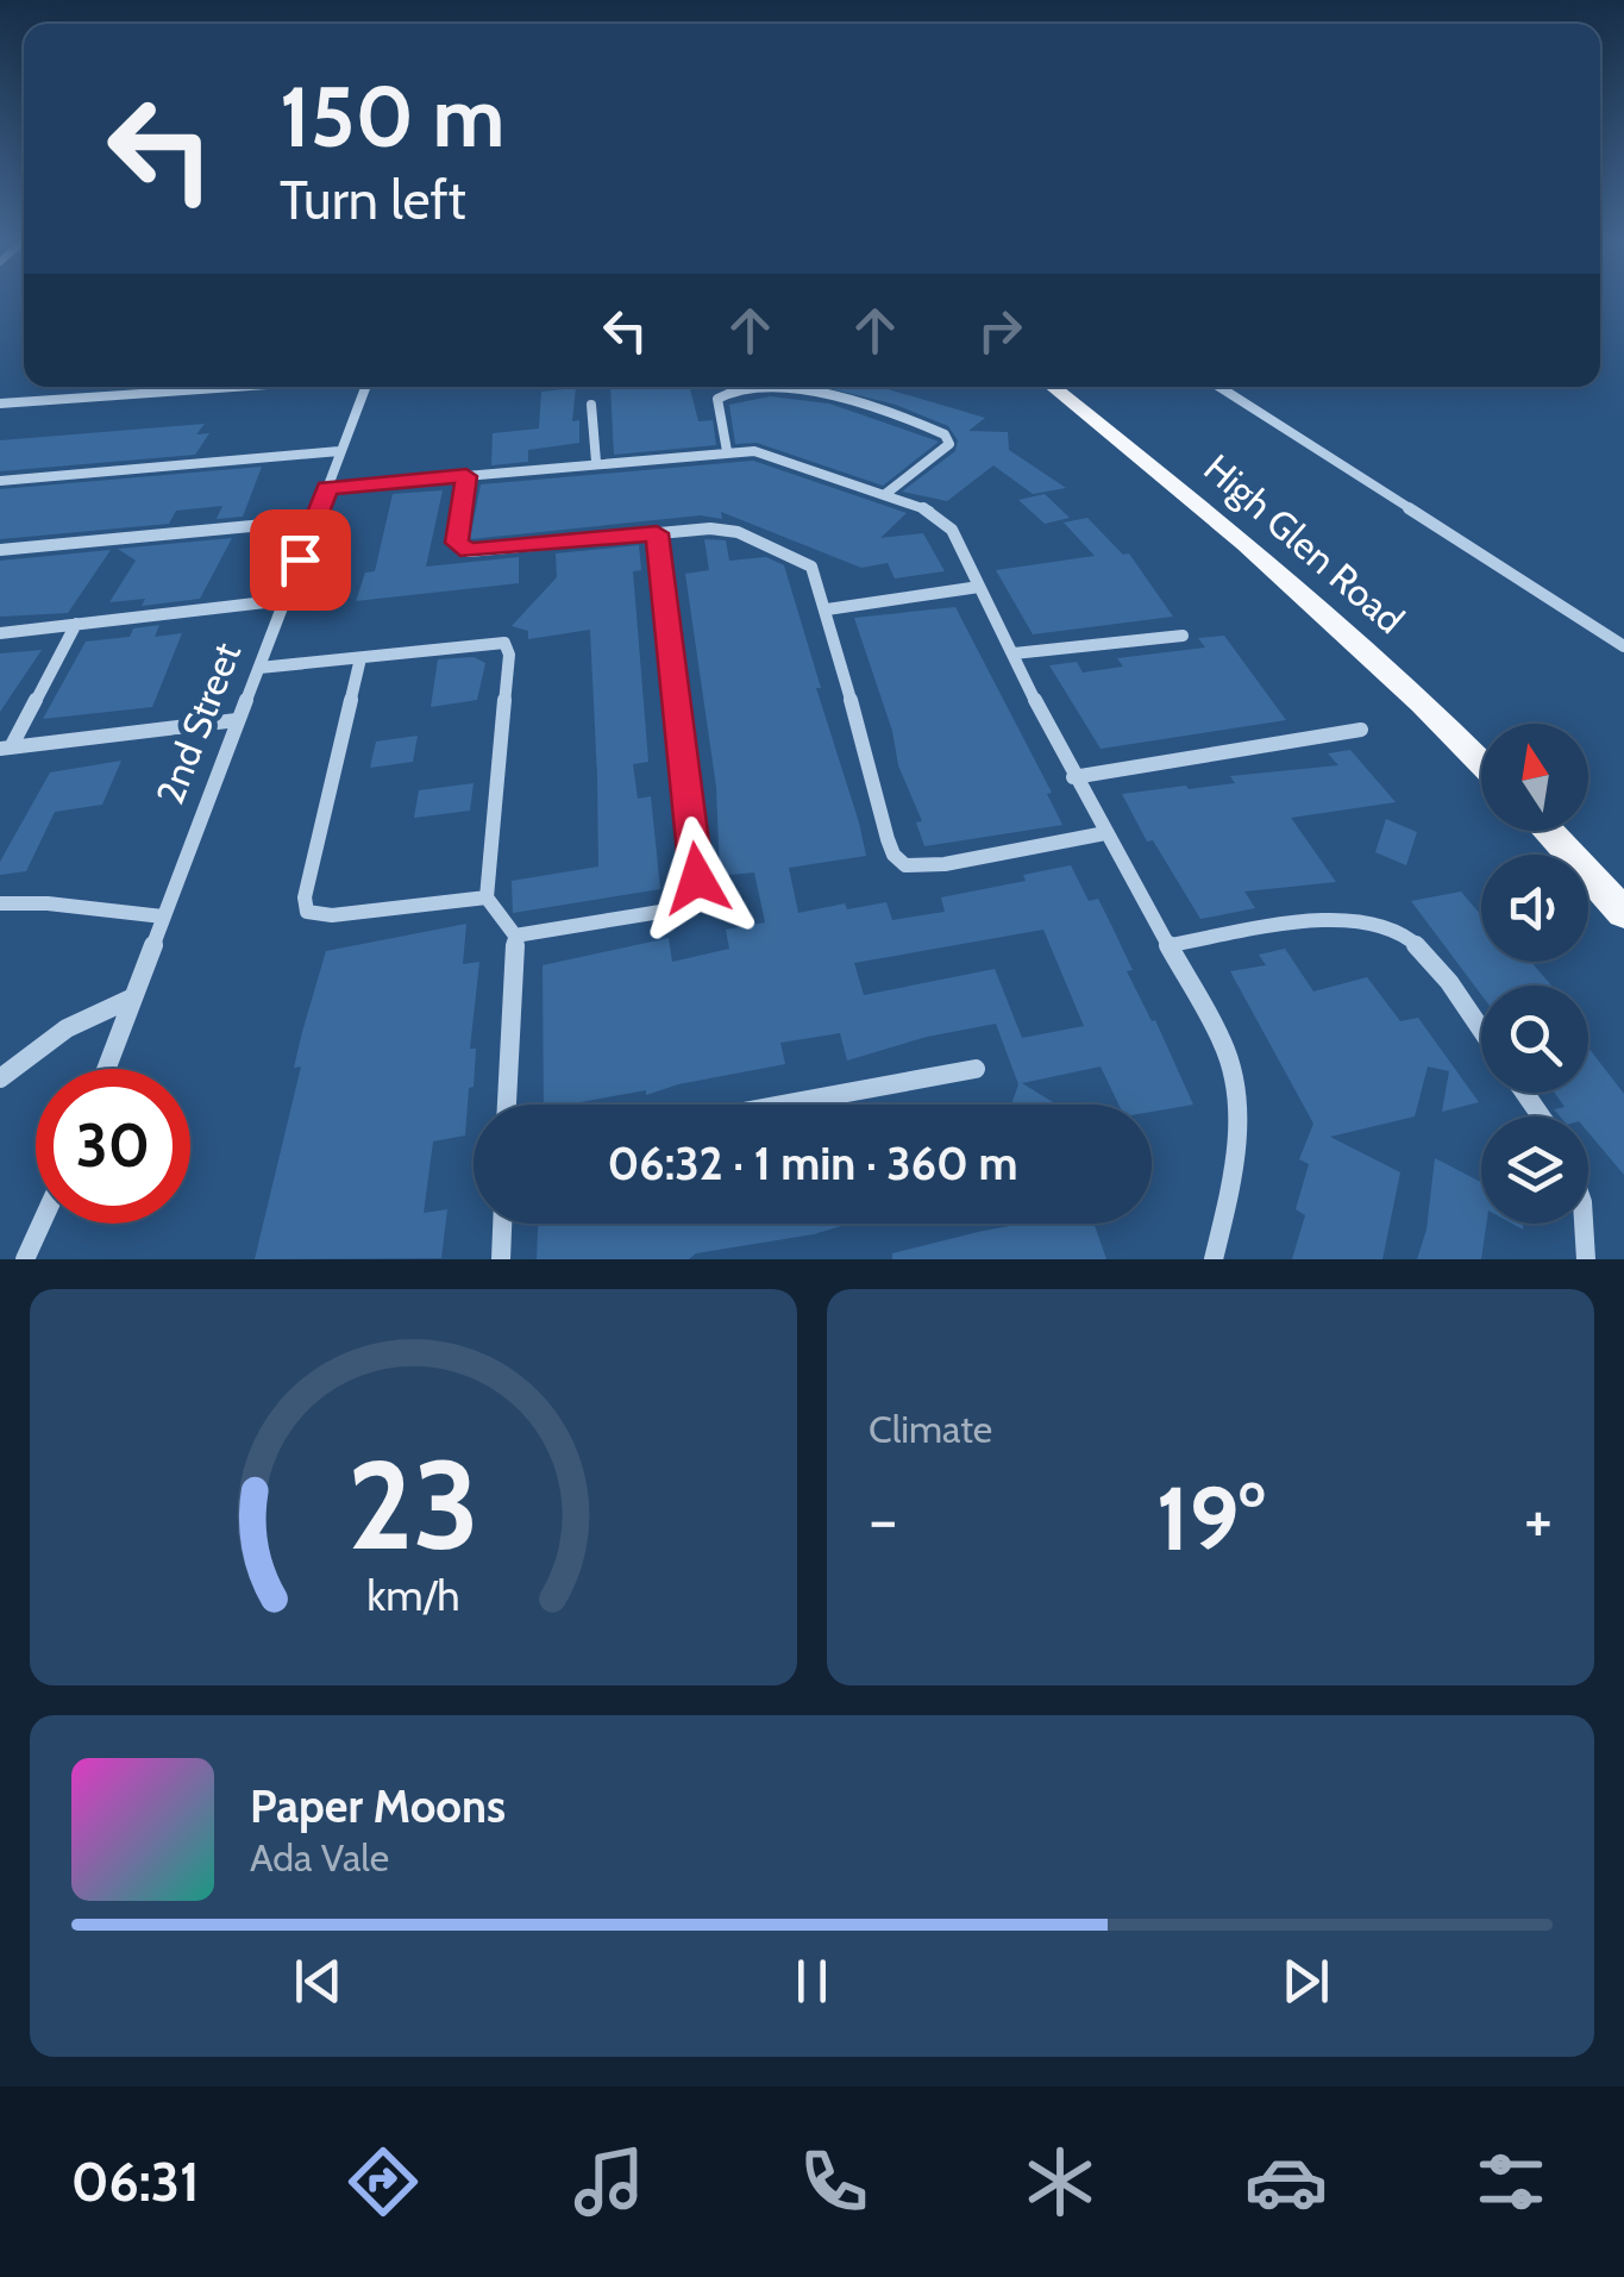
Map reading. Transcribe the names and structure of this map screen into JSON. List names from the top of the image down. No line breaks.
{"streets":{"main road":["High Glen Road"],"street":["2nd Street"]},"north":"top","page":{"turn":["150 m","Turn left"],"limit":"30","trip":"06:32 · 1 min · 360 m","tile":"Climate","heat":["−","19°","+"],"song":["Paper Moons","Ada Vale"],"tabs":"06:31","gauge":["23","km/h"]}}
